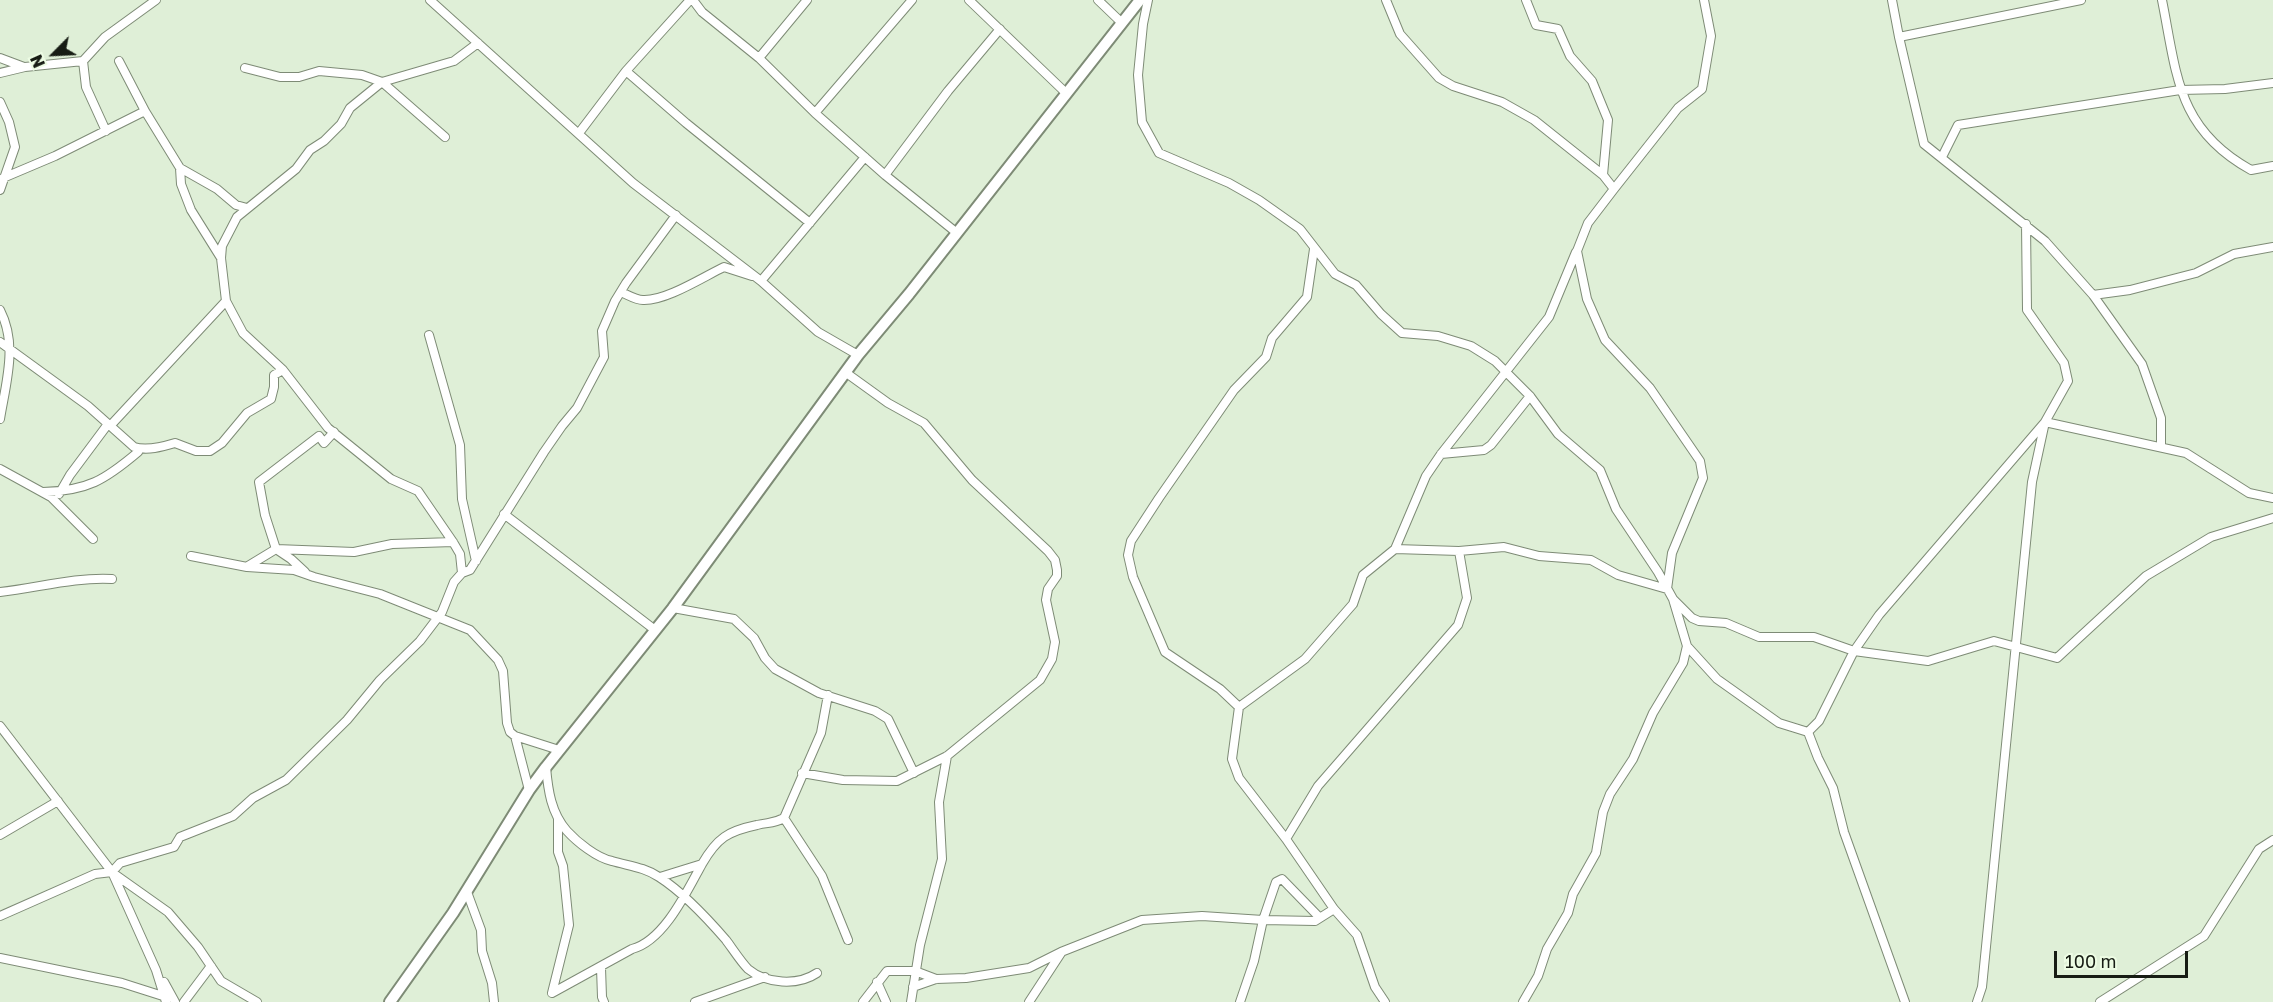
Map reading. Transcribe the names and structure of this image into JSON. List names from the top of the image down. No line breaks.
{"scale_bar":"100 m","north":"bottom left"}
